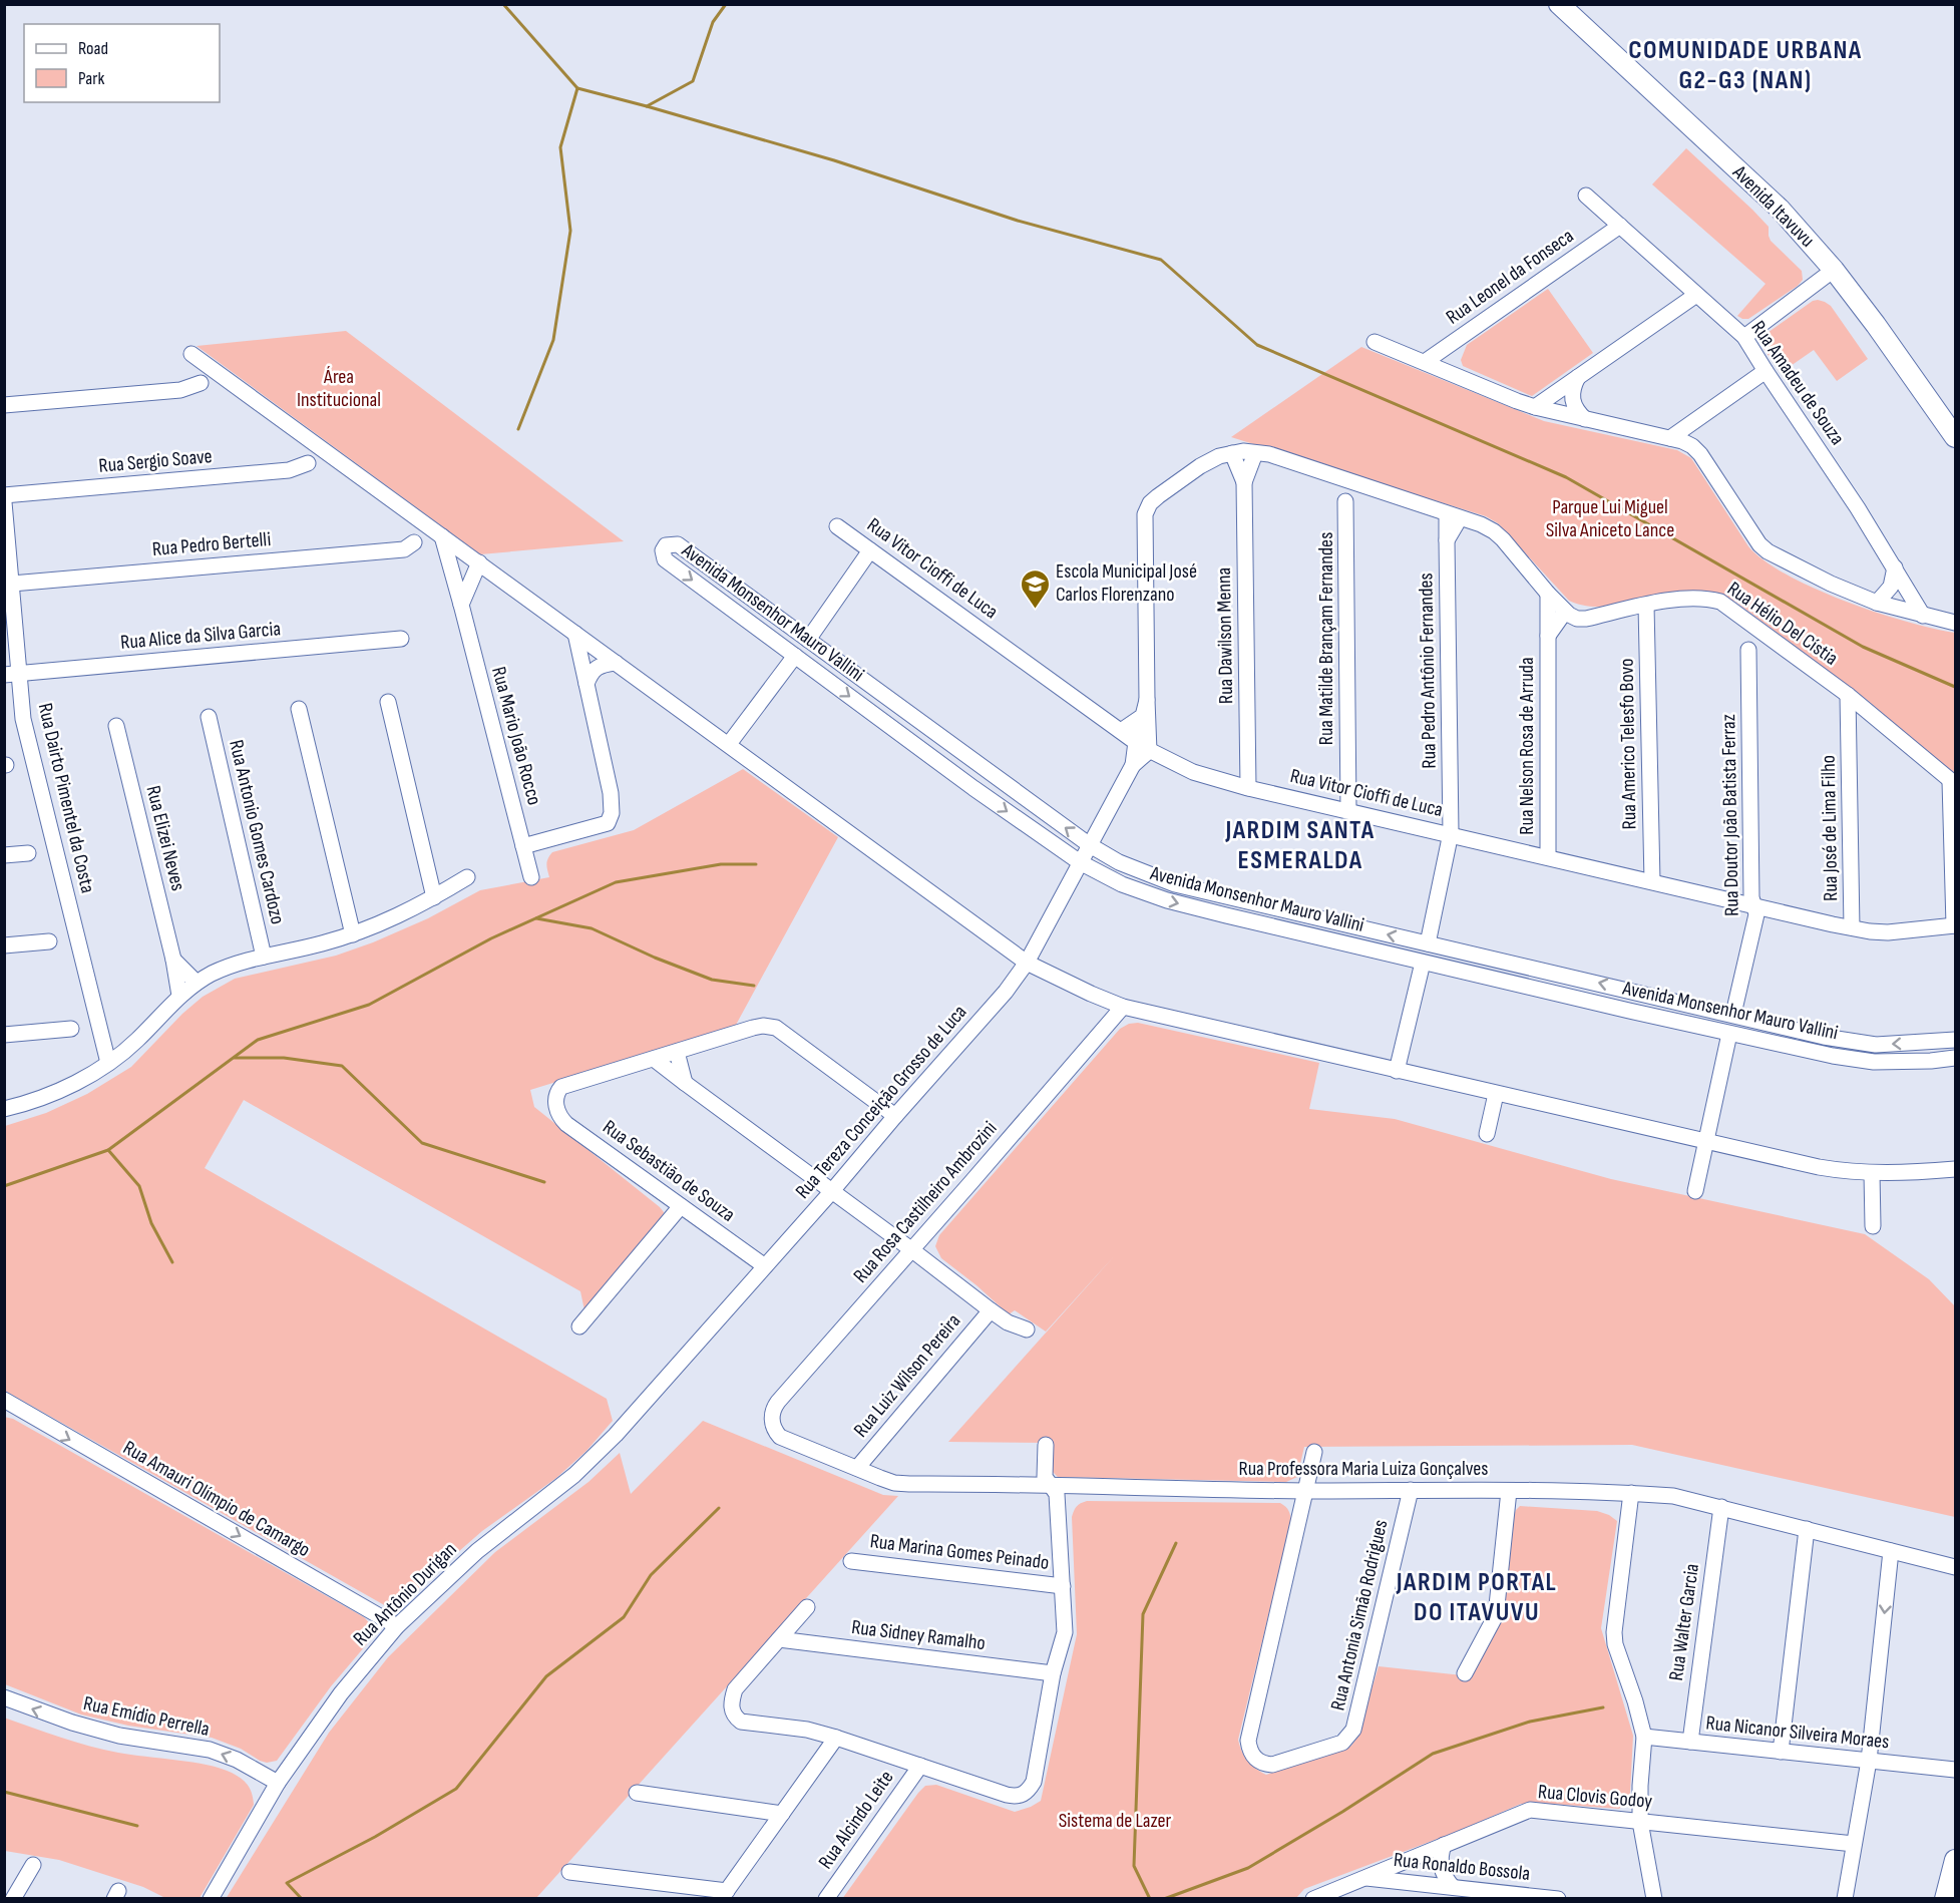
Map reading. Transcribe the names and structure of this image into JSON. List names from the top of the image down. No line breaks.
{"streets":{"main road":["Avenida Itavuvu"],"street":["Rua Leonel da Fonseca","Rua Amadeu de Souza","Rua Sergio Soave","Rua Pedro Bertelli","Rua Vitor Cioffi de Luca","Avenida Monsenhor Mauro Vallini","Rua Hélio Del Cístia","Rua Alice da Silva Garcia","Rua Dawilson Menna","Rua Matilde Brançam Fernandes","Rua Pedro Antônio Fernandes","Rua Mario João Rocco","Rua Americo Telesfo Bovo","Rua Nelson Rosa de Arruda","Rua Dairto Pimentel da Costa","Rua Doutor João Batista Ferraz","Rua José de Lima Filho","Rua Antonio Gomes Cardozo","Rua Elizei Neves","Rua Tereza Conceição Grosso de Luca","Rua Sebastião de Souza","Rua Rosa Castilheiro Ambrozini","Rua Luiz Wilson Pereira","Rua Professora Maria Luiza Gonçalves","Rua Amauri Olímpio de Camargo","Rua Marina Gomes Peinado","Rua Antônio Durigan","Rua Antonia Simão Rodrigues","Rua Walter Garcia","Rua Sidney Ramalho","Rua Emídio Perrella","Rua Nicanor Silveira Moraes","Rua Clovis Godoy","Rua Alcindo Leite","Rua Ronaldo Bossola"]},"crossings":[["Rua Leonel da Fonseca","Rua Amadeu de Souza"],["Rua Pedro Bertelli","Rua Dairto Pimentel da Costa"],["Rua Vitor Cioffi de Luca","Rua Dawilson Menna"],["Rua Vitor Cioffi de Luca","Rua Matilde Brançam Fernandes"],["Rua Vitor Cioffi de Luca","Rua Pedro Antônio Fernandes"],["Rua Vitor Cioffi de Luca","Rua Americo Telesfo Bovo"],["Rua Vitor Cioffi de Luca","Rua Nelson Rosa de Arruda"],["Rua Vitor Cioffi de Luca","Rua Doutor João Batista Ferraz"],["Rua Vitor Cioffi de Luca","Rua José de Lima Filho"],["Rua Vitor Cioffi de Luca","Rua Tereza Conceição Grosso de Luca"],["Avenida Monsenhor Mauro Vallini","Rua Pedro Antônio Fernandes"],["Avenida Monsenhor Mauro Vallini","Rua Doutor João Batista Ferraz"],["Avenida Monsenhor Mauro Vallini","Rua Tereza Conceição Grosso de Luca"],["Rua Hélio Del Cístia","Rua Americo Telesfo Bovo"],["Rua Hélio Del Cístia","Rua Nelson Rosa de Arruda"],["Rua Hélio Del Cístia","Rua Doutor João Batista Ferraz"],["Rua Hélio Del Cístia","Rua José de Lima Filho"],["Rua Alice da Silva Garcia","Rua Dairto Pimentel da Costa"],["Rua Dawilson Menna","Rua Tereza Conceição Grosso de Luca"],["Rua Tereza Conceição Grosso de Luca","Rua Sebastião de Souza"],["Rua Tereza Conceição Grosso de Luca","Rua Antônio Durigan"],["Rua Rosa Castilheiro Ambrozini","Rua Professora Maria Luiza Gonçalves"],["Rua Luiz Wilson Pereira","Rua Professora Maria Luiza Gonçalves"],["Rua Professora Maria Luiza Gonçalves","Rua Antonia Simão Rodrigues"],["Rua Professora Maria Luiza Gonçalves","Rua Walter Garcia"],["Rua Amauri Olímpio de Camargo","Rua Antônio Durigan"],["Rua Antônio Durigan","Rua Emídio Perrella"],["Rua Walter Garcia","Rua Nicanor Silveira Moraes"],["Rua Clovis Godoy","Rua Ronaldo Bossola"]],"one_way":["Rua Amauri Olímpio de Camargo","Rua Emídio Perrella"],"districts":["COMUNIDADE URBANA G2-G3 (NAN)","JARDIM SANTA ESMERALDA","JARDIM PORTAL DO ITAVUVU"],"parks":["Área Institucional","Parque Lui Miguel Silva Aniceto Lance","Sistema de Lazer"],"places":{"school or university":["Escola Municipal José Carlos Florenzano"]},"legend":["Road","Park"]}
